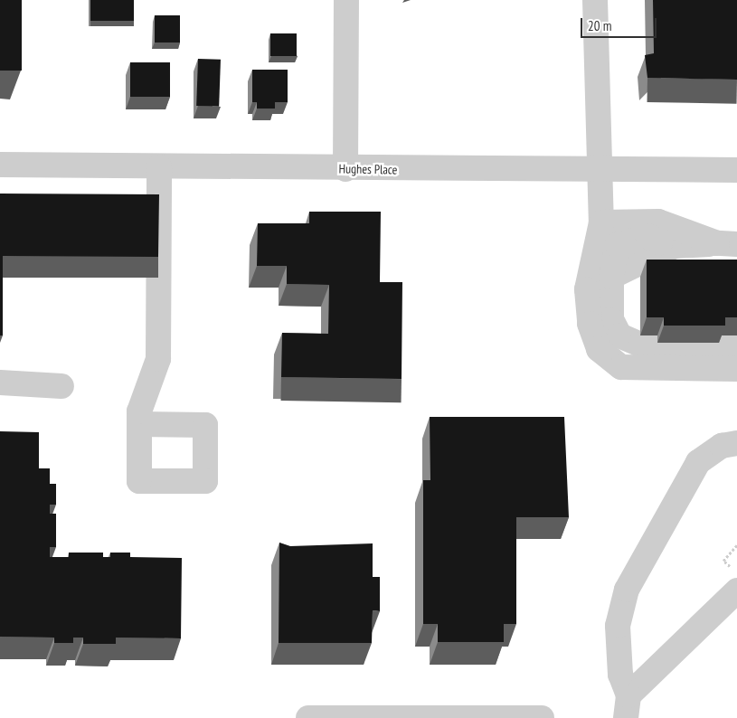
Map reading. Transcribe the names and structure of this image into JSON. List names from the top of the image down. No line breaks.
{"streets":{"street":["Hughes Place"]},"scale_bar":"20 m"}
